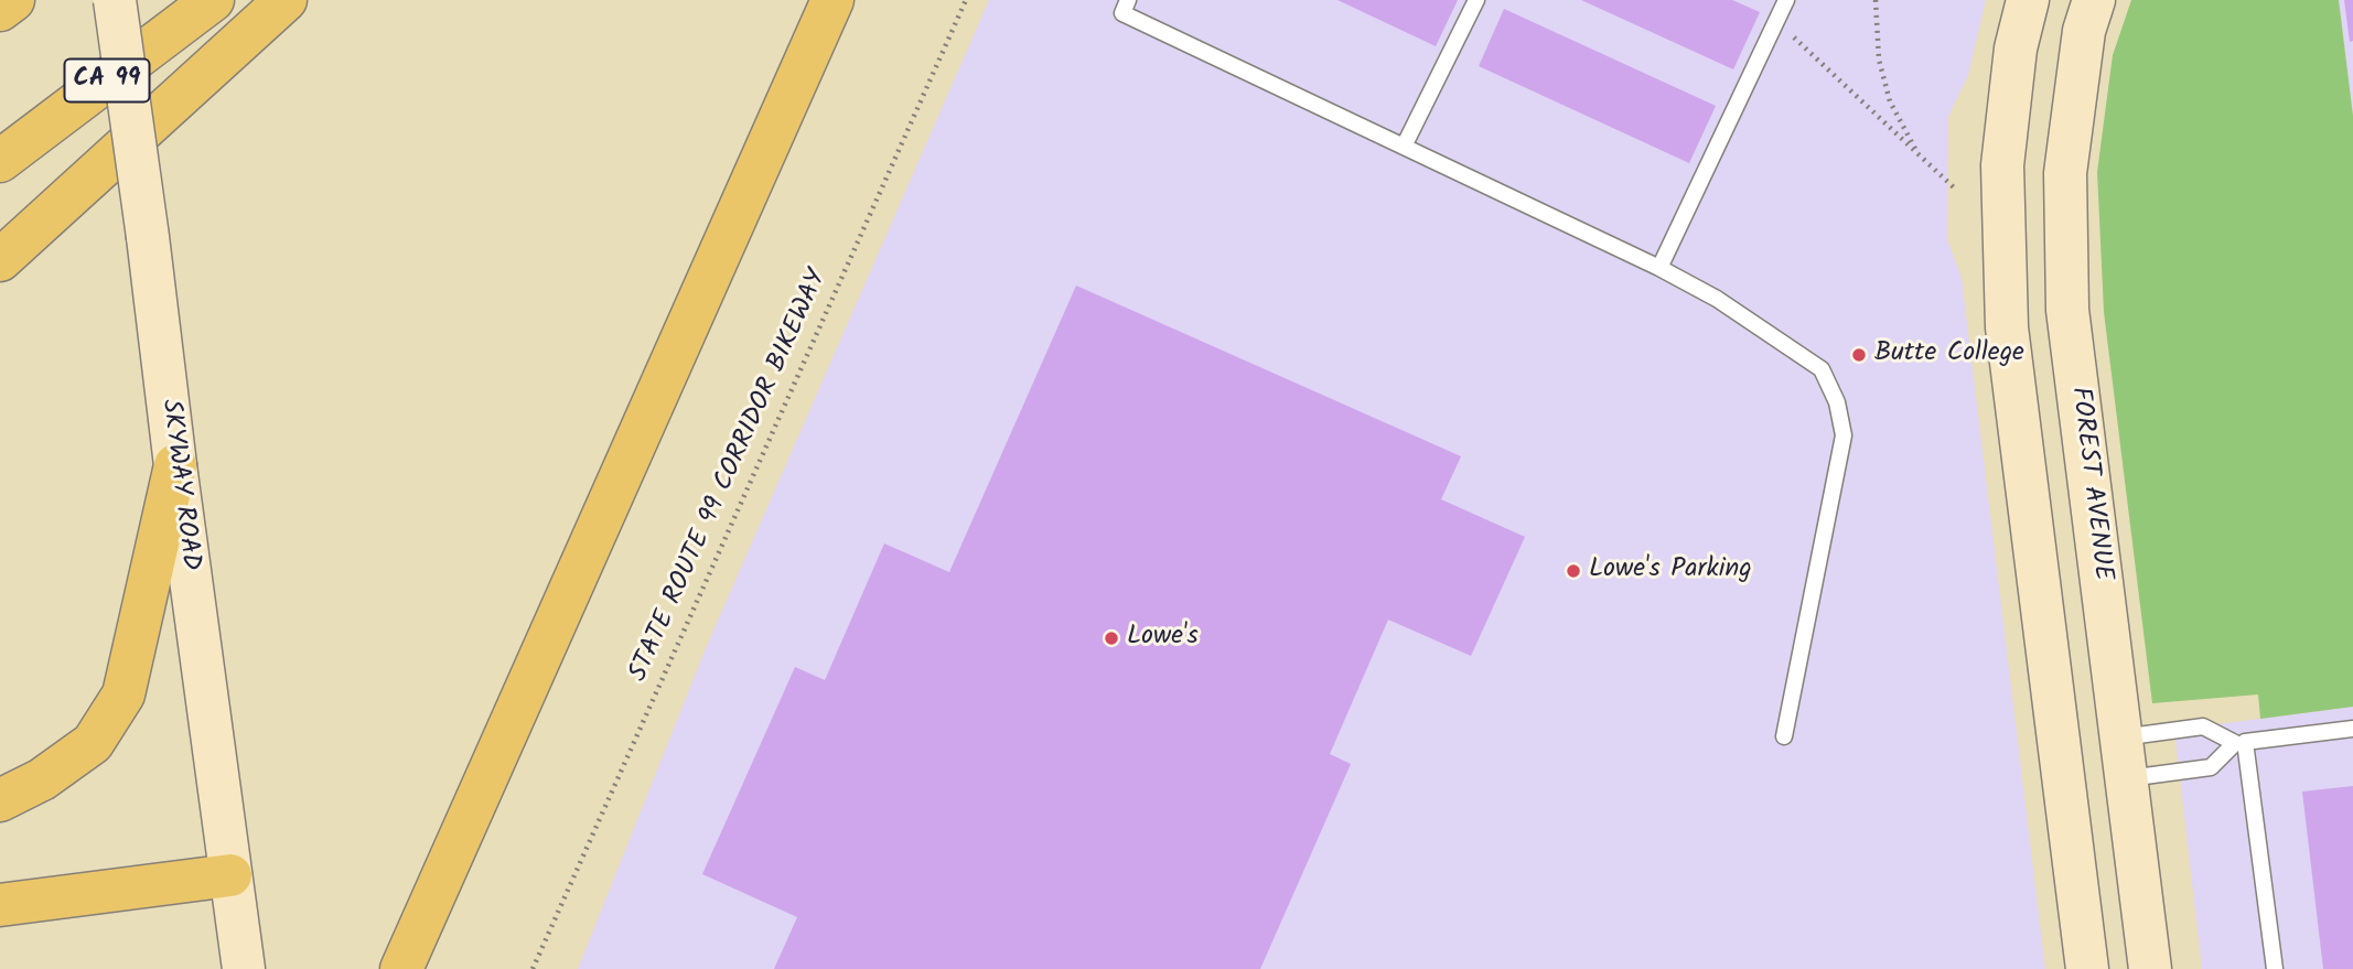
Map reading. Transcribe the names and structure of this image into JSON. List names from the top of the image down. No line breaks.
{"streets":{"highway":["CA 99"],"street":["FOREST AVENUE","SKYWAY ROAD"],"path":["STATE ROUTE 99 CORRIDOR BIKEWAY"]},"places":["Butte College","Lowe's Parking","Lowe's"]}
